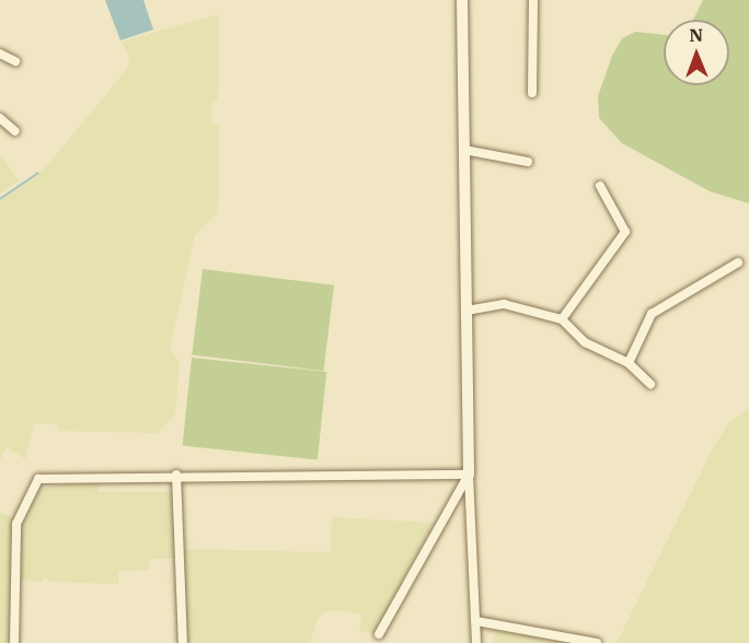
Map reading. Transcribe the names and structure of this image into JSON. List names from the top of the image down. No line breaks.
{"north":"top"}
